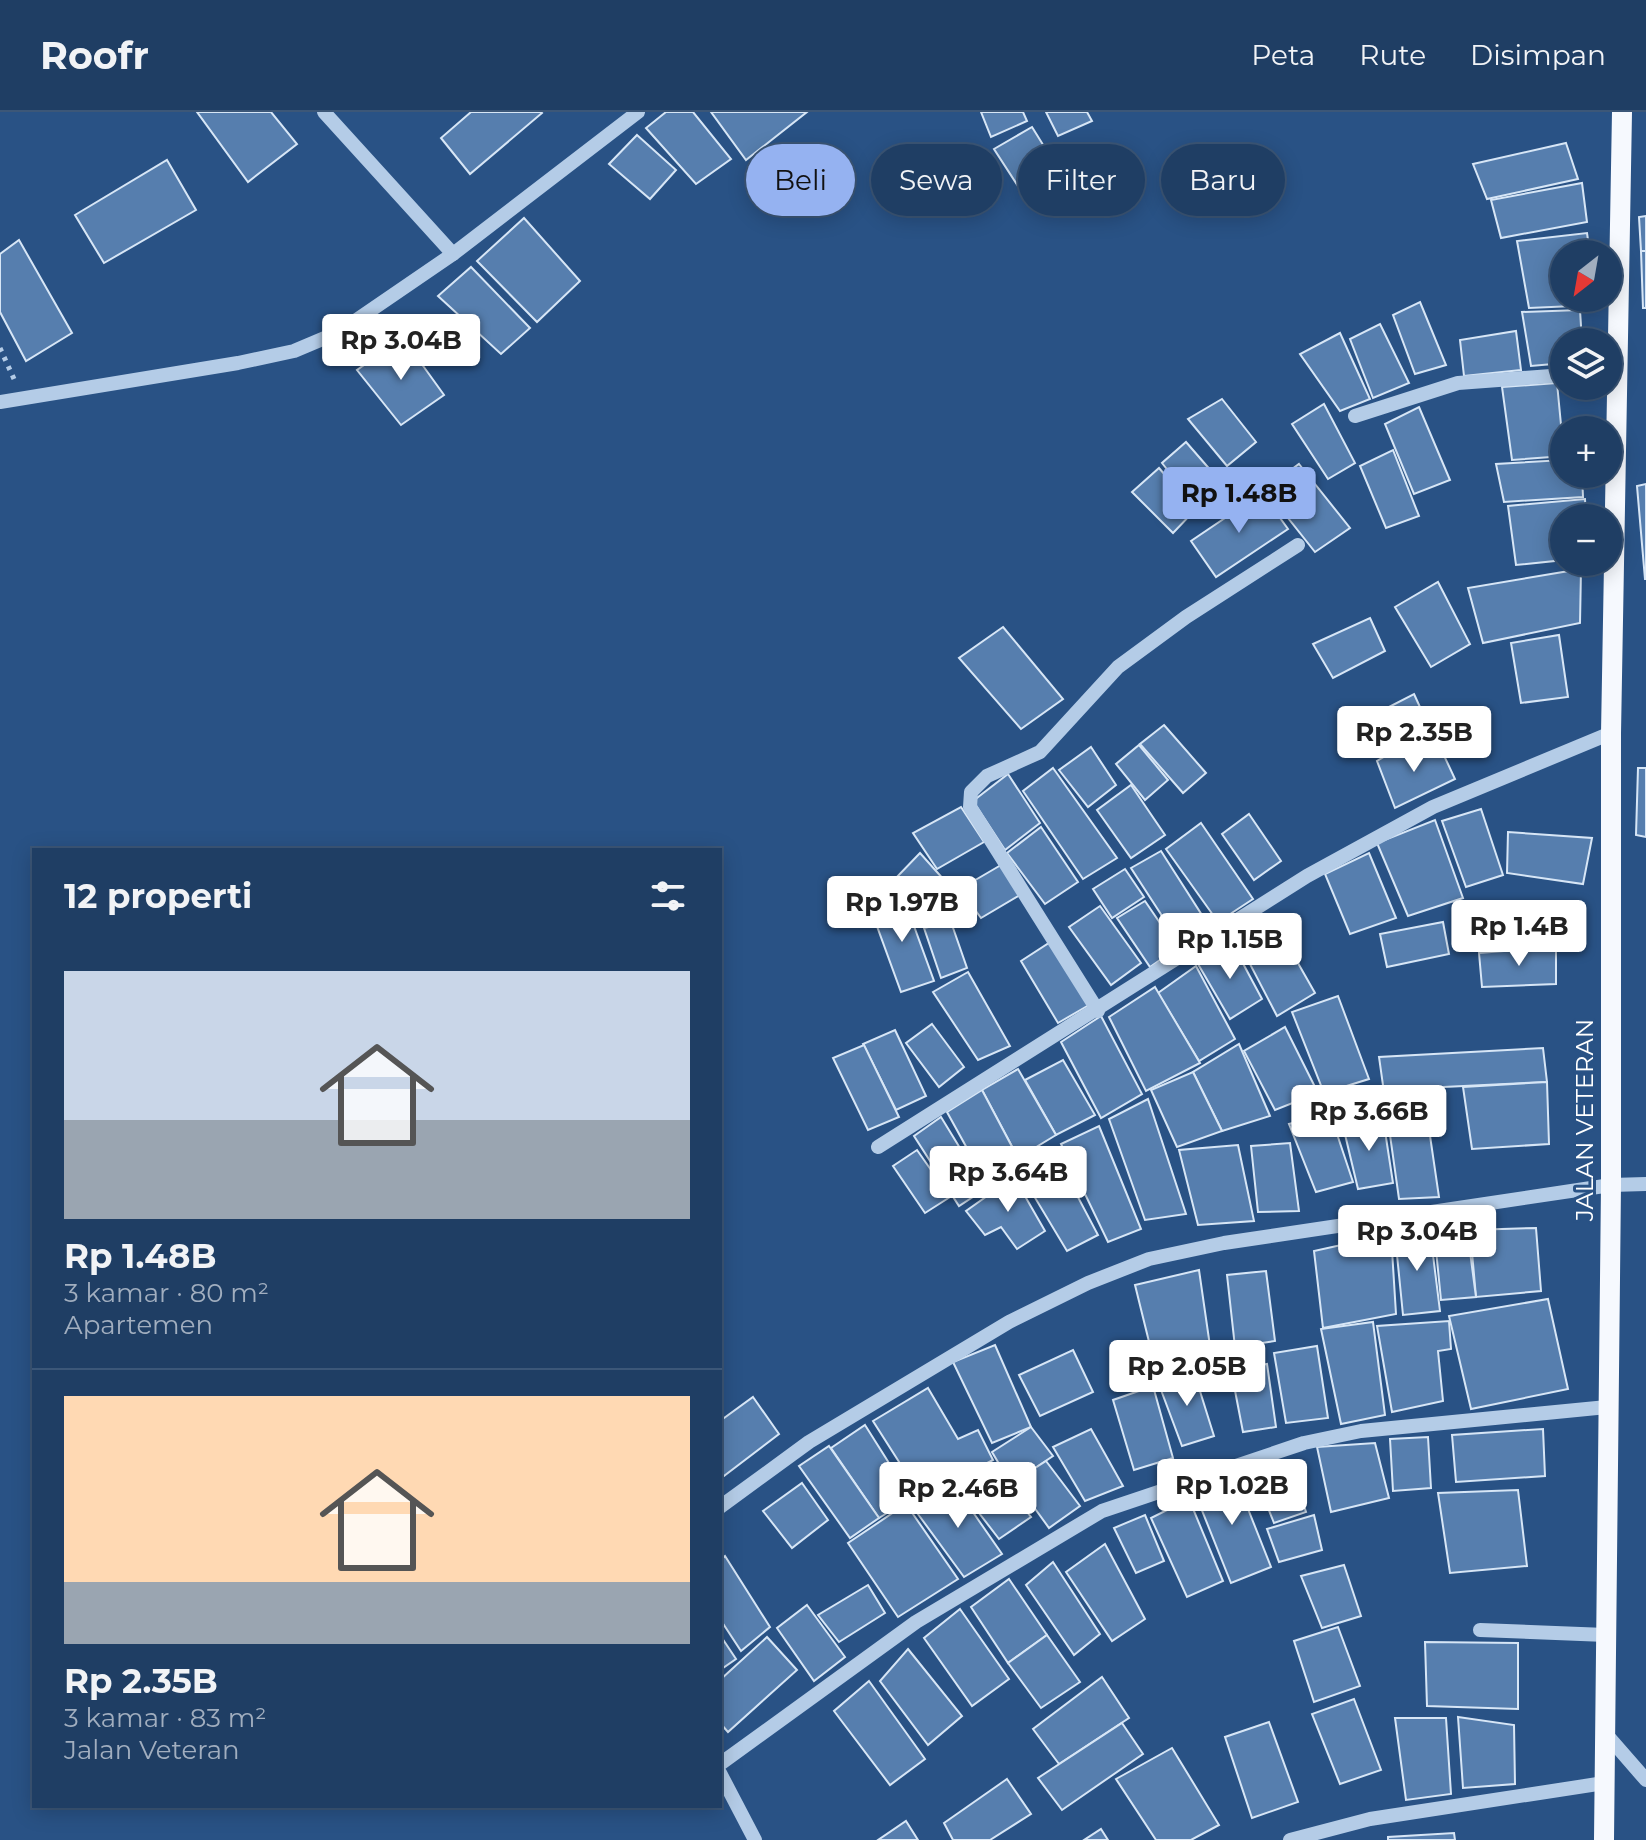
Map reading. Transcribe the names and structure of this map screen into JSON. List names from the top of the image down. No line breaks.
{"streets":{"main road":["JALAN VETERAN"]},"north":"bottom left","page":{"header":"Roofr","nav":["Peta","Rute","Disimpan"],"chip":["Beli","Sewa","Filter","Baru"],"map_buttons":["+","−"],"price":["Rp 3.04B","Rp 1.48B","Rp 2.35B","Rp 1.97B","Rp 1.4B","Rp 1.15B","Rp 3.66B","Rp 3.64B","Rp 3.04B","Rp 2.05B","Rp 1.02B","Rp 2.46B"],"heading":"12 properti","list":[{"name":"Rp 1.48B","note":"3 kamar · 80 m² · Apartemen"},{"name":"Rp 2.35B","note":"3 kamar · 83 m² · Jalan Veteran"}]}}
